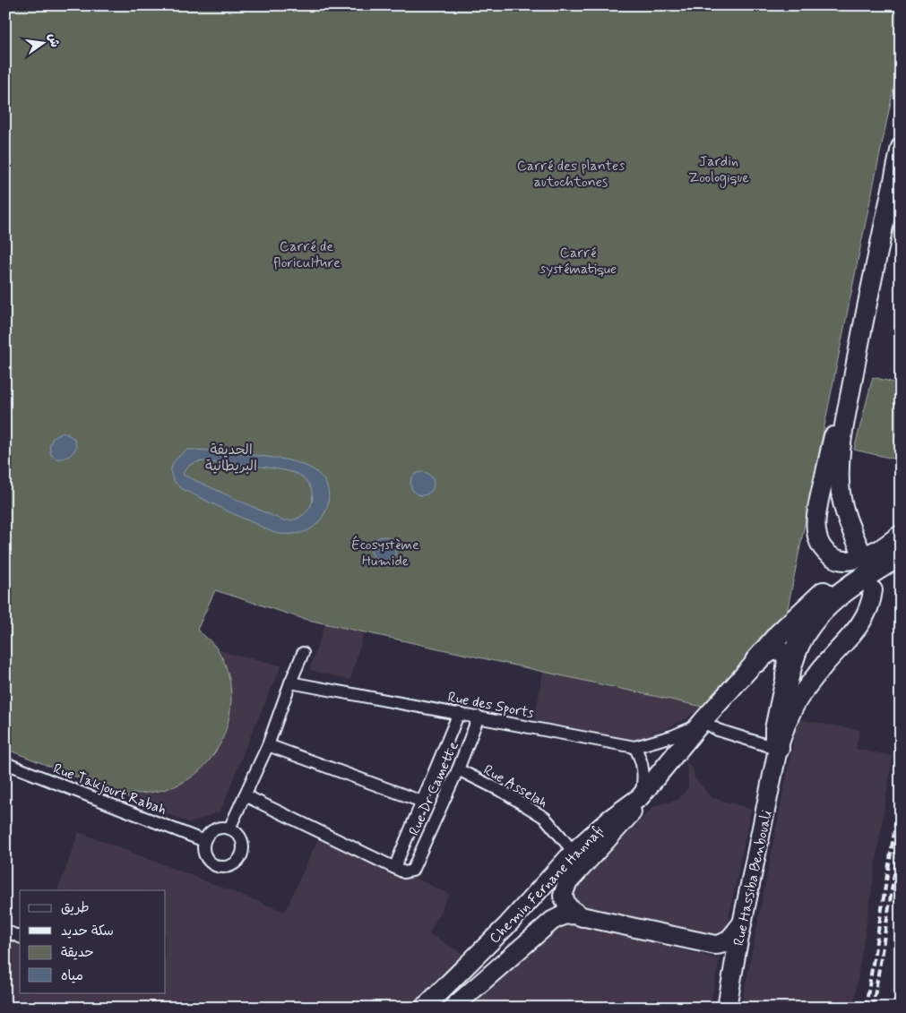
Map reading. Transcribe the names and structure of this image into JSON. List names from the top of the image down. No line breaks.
{"streets":{"main road":["Rue Hassiba Benbouali","Chemin Fernane Hannafi"],"street":["Rue des Sports","Rue Asselah","Rue Takjourt Rabah","Rue Dr Camette"]},"crossings":[["Rue des Sports","Rue Dr Camette"],["Rue Asselah","Rue Dr Camette"],["Rue Asselah","Chemin Fernane Hannafi"],["Rue Hassiba Benbouali","Chemin Fernane Hannafi"]],"parks":["Jardin Zoologique","Carré des plantes autochtones","Carré de floriculture","Carré systématique","الحديقة البريطانية","Écosystème Humide"],"legend":["طريق","سكة حديد","حديقة","مياه"],"north":"right"}
